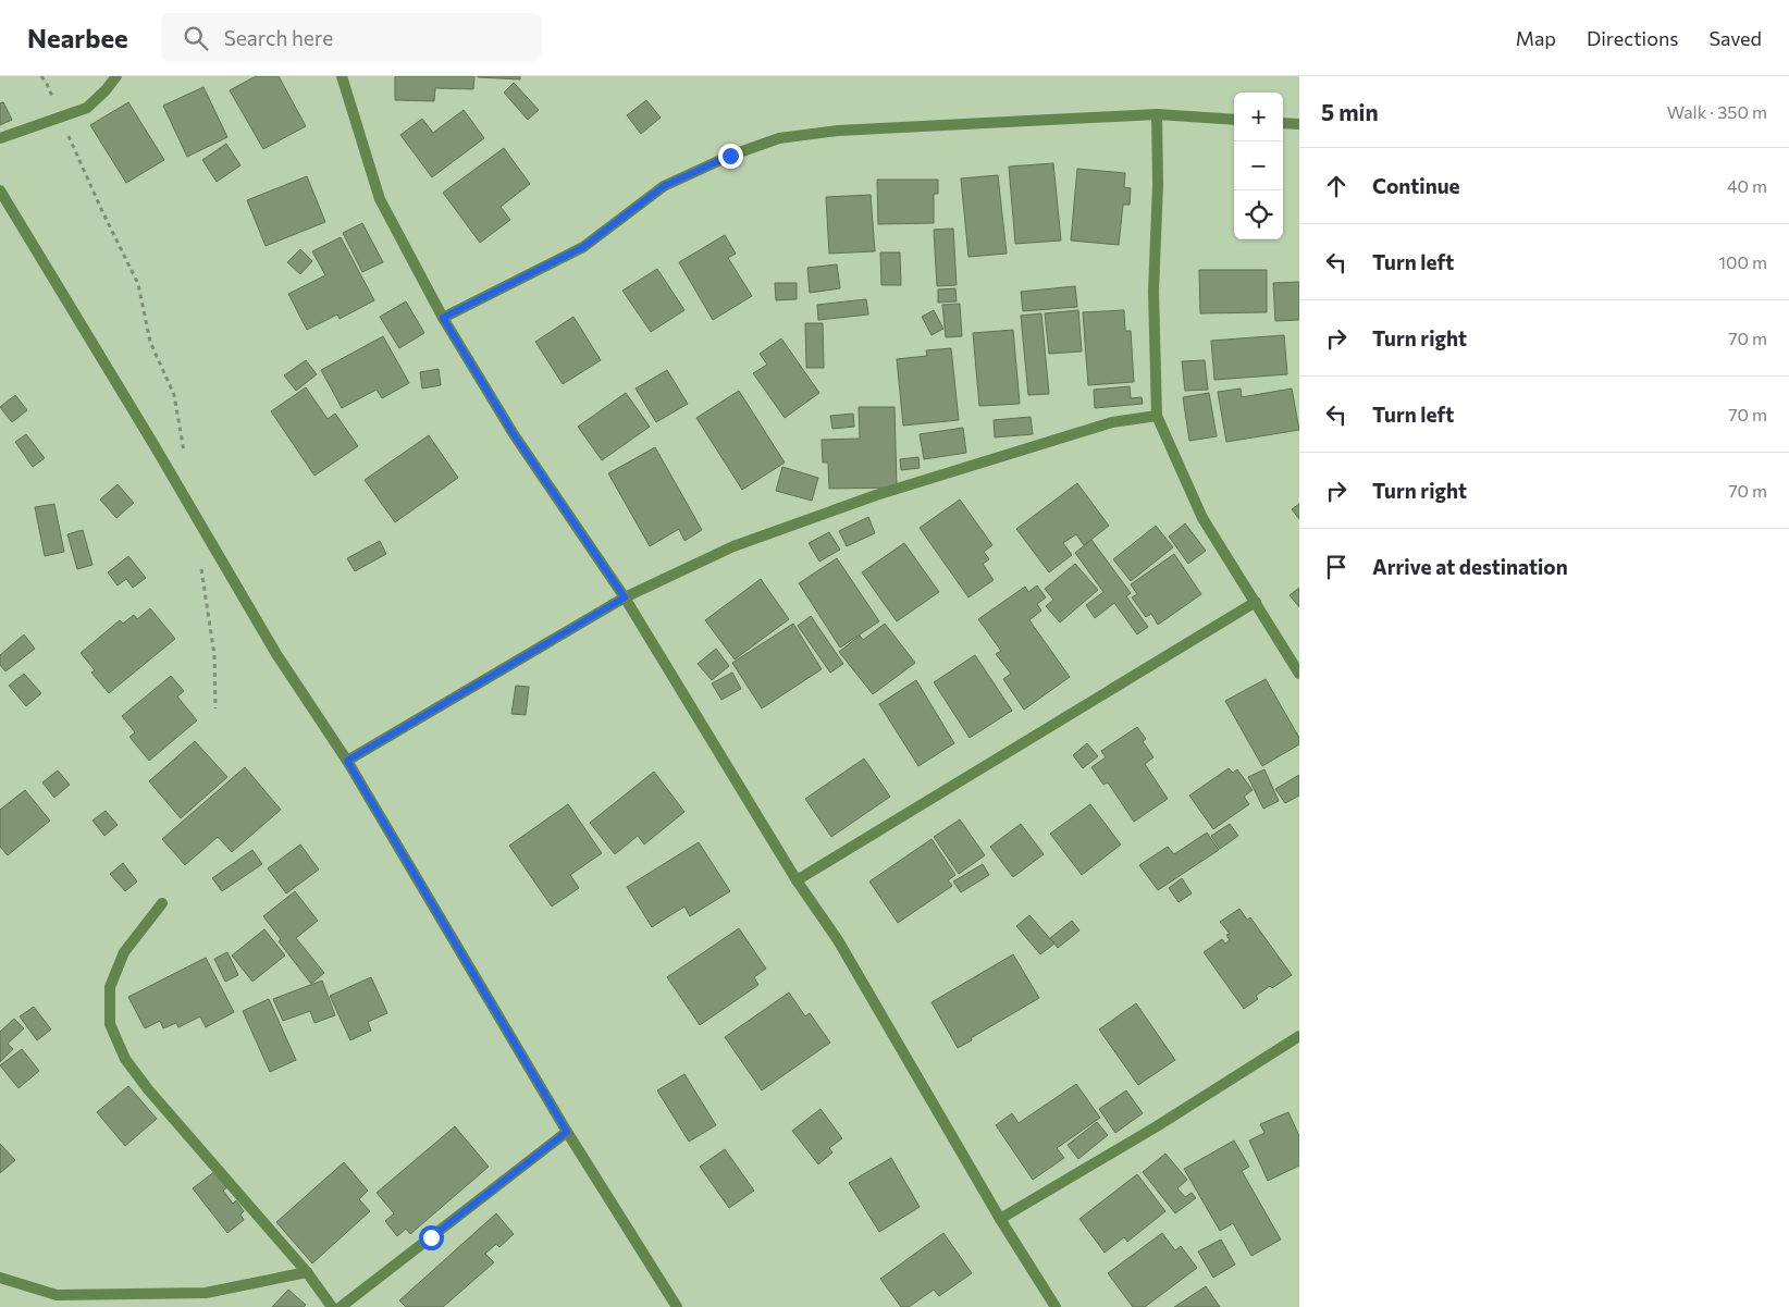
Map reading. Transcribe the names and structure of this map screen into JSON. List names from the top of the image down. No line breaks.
{"page":{"header":"Nearbee","search":"Search here","nav":["Map","Directions","Saved"],"heading":["5 min","Walk · 350 m"],"map_buttons":["+","−"],"list":[["Continue","40 m"],["Turn left","100 m"],["Turn right","70 m"],["Turn left","70 m"],["Turn right","70 m"],"Arrive at destination"]}}
